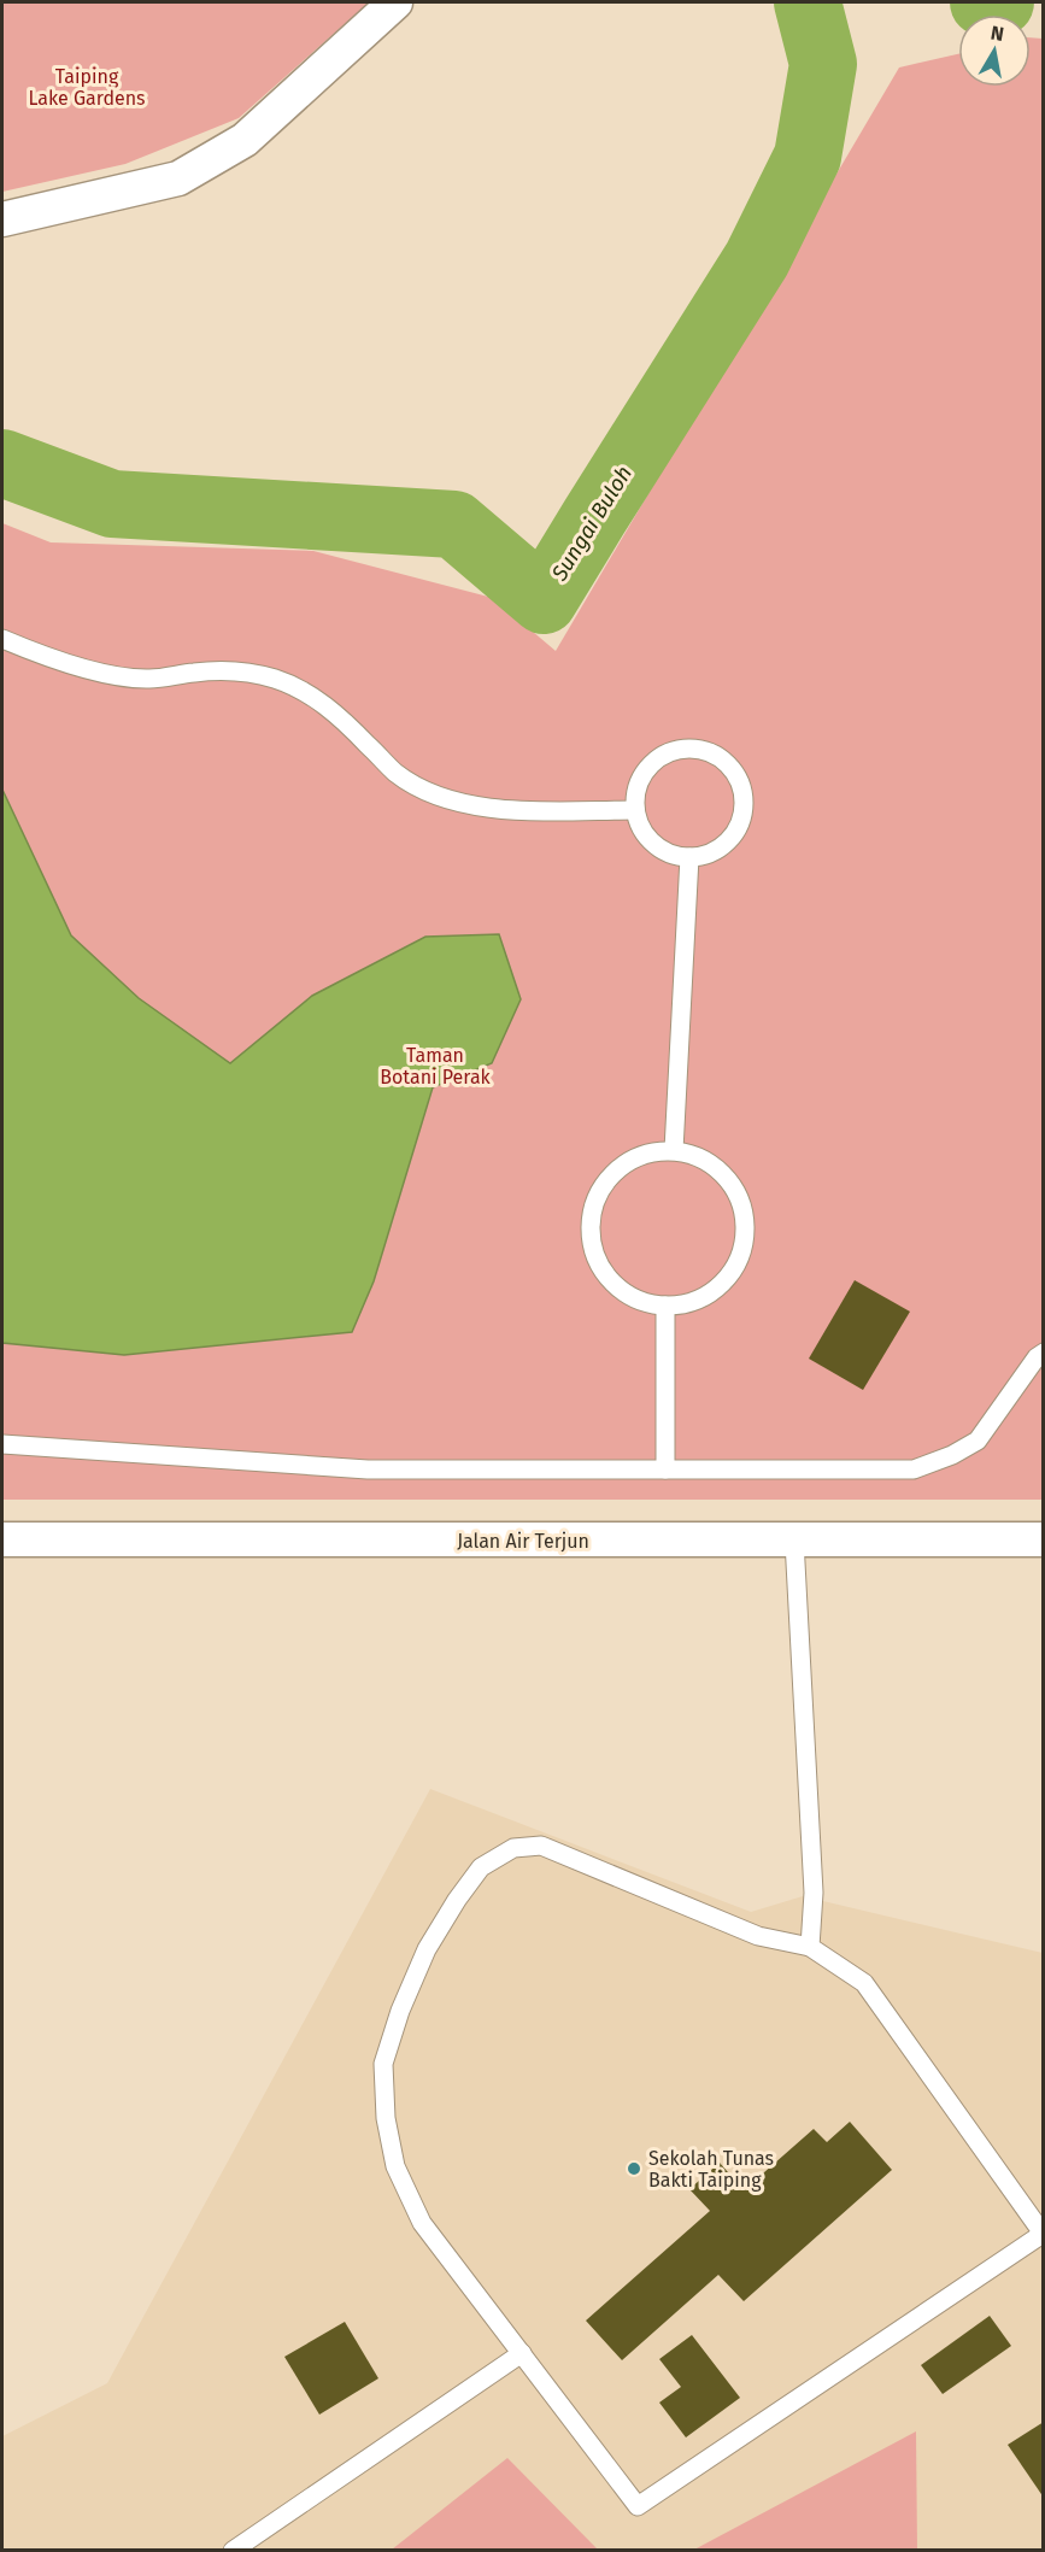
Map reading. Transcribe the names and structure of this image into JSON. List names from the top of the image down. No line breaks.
{"streets":{"street":["Jalan Air Terjun"]},"water":["Sungai Buloh"],"parks":["Taiping Lake Gardens","Taman Botani Perak"],"places":["Sekolah Tunas Bakti Taiping"],"north":"top"}
